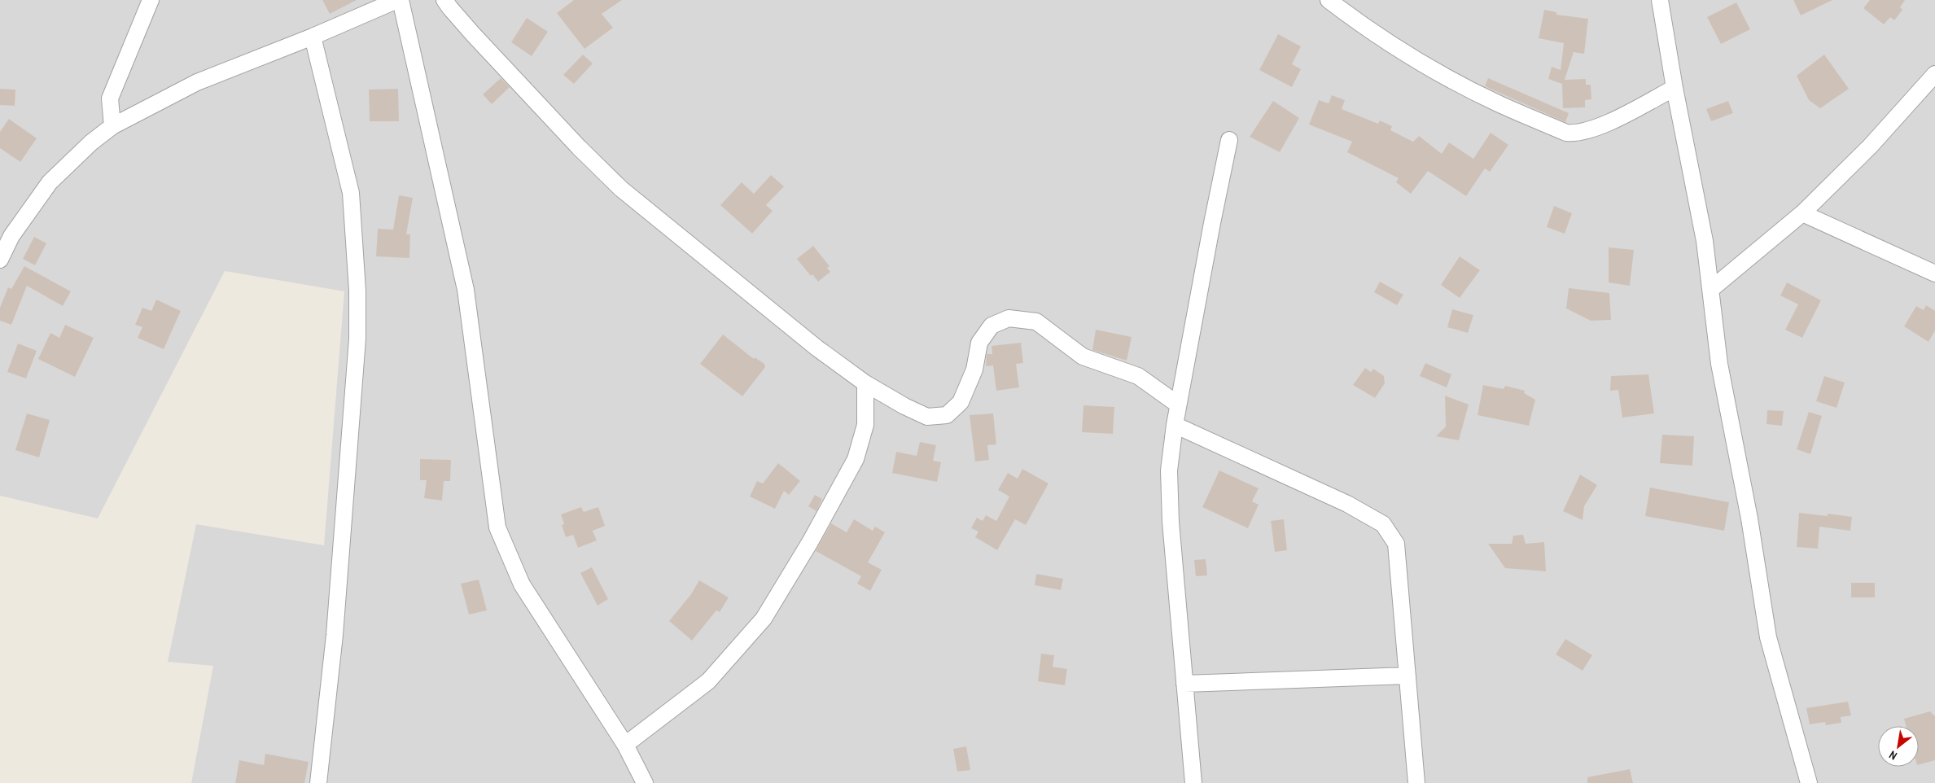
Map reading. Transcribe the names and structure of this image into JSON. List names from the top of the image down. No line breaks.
{"north":"bottom left"}
